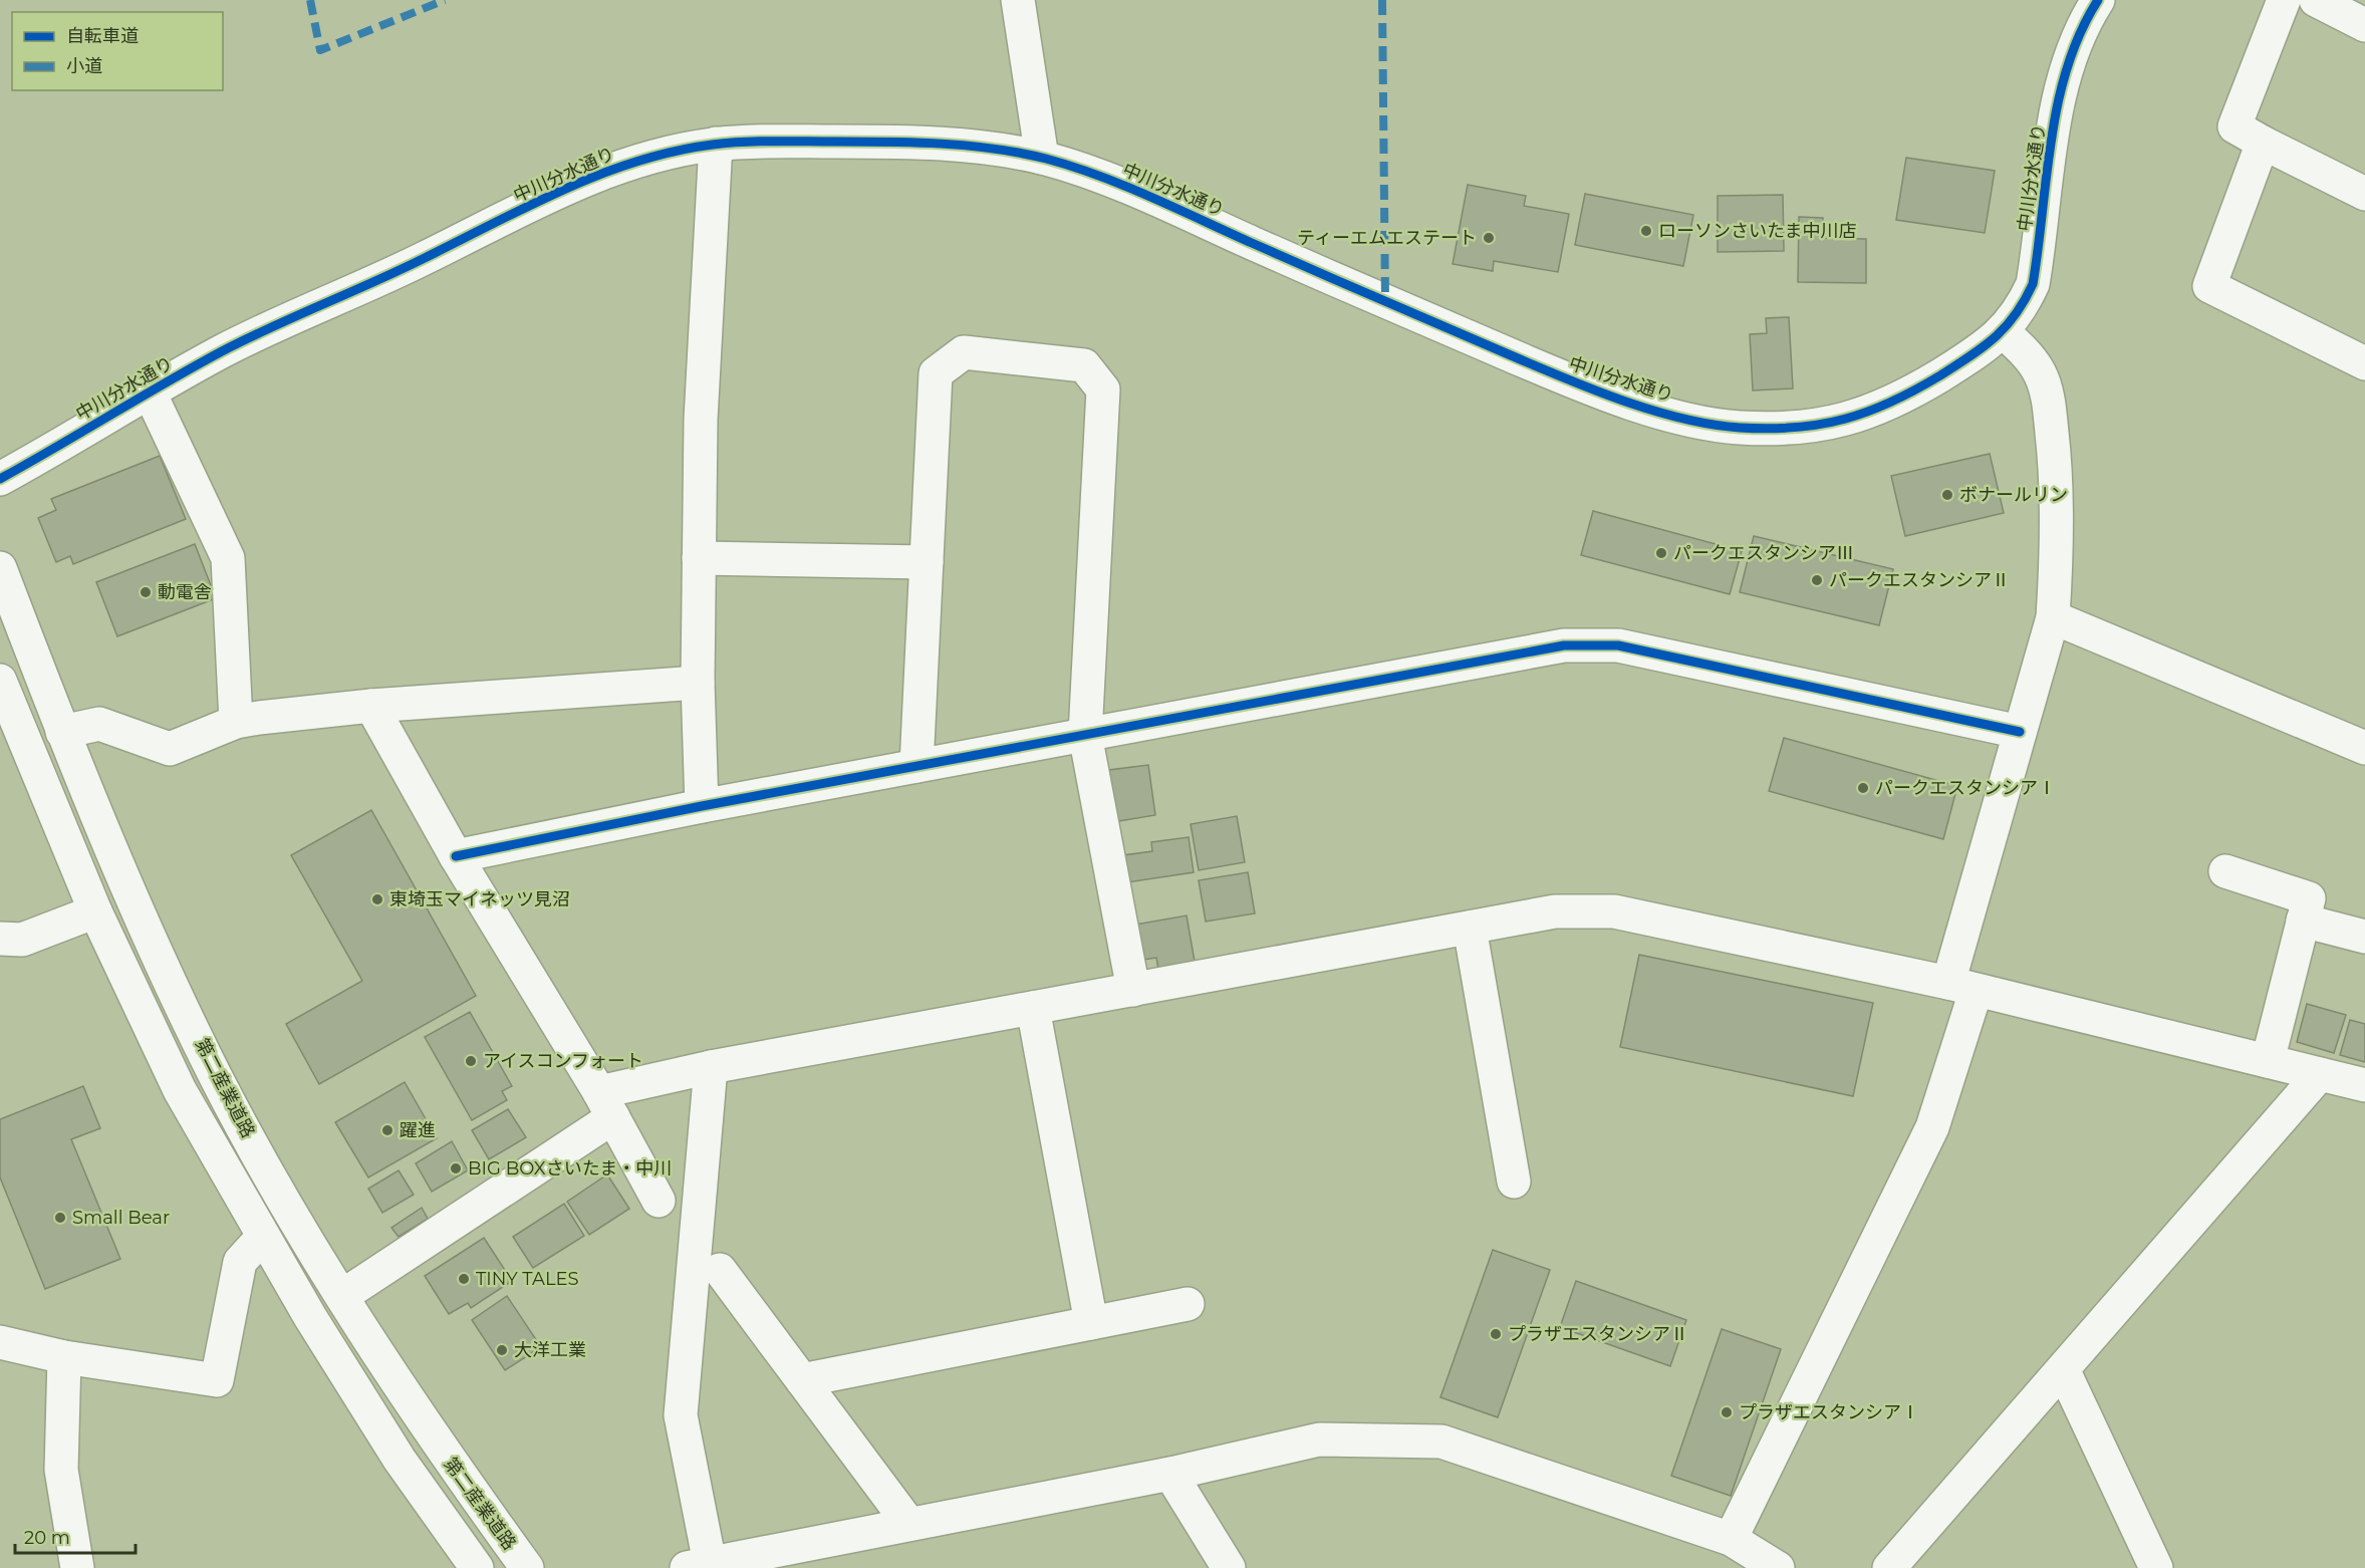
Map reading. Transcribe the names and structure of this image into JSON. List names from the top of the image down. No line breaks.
{"streets":{"street":["中川分水通り","第二産業道路"]},"places":["ローソンさいたま中川店","ティーエムエステート","ボナールリン","パークエスタンシアⅢ","パークエスタンシアⅡ","動電舎","パークエスタンシアⅠ","東埼玉マイネッツ見沼","アイスコンフォート","躍進","BIG BOXさいたま・中川","Small Bear","TINY TALES","プラザエスタンシアⅡ","大洋工業","プラザエスタンシアⅠ"],"legend":["自転車道","小道"],"scale_bar":"20 m"}
